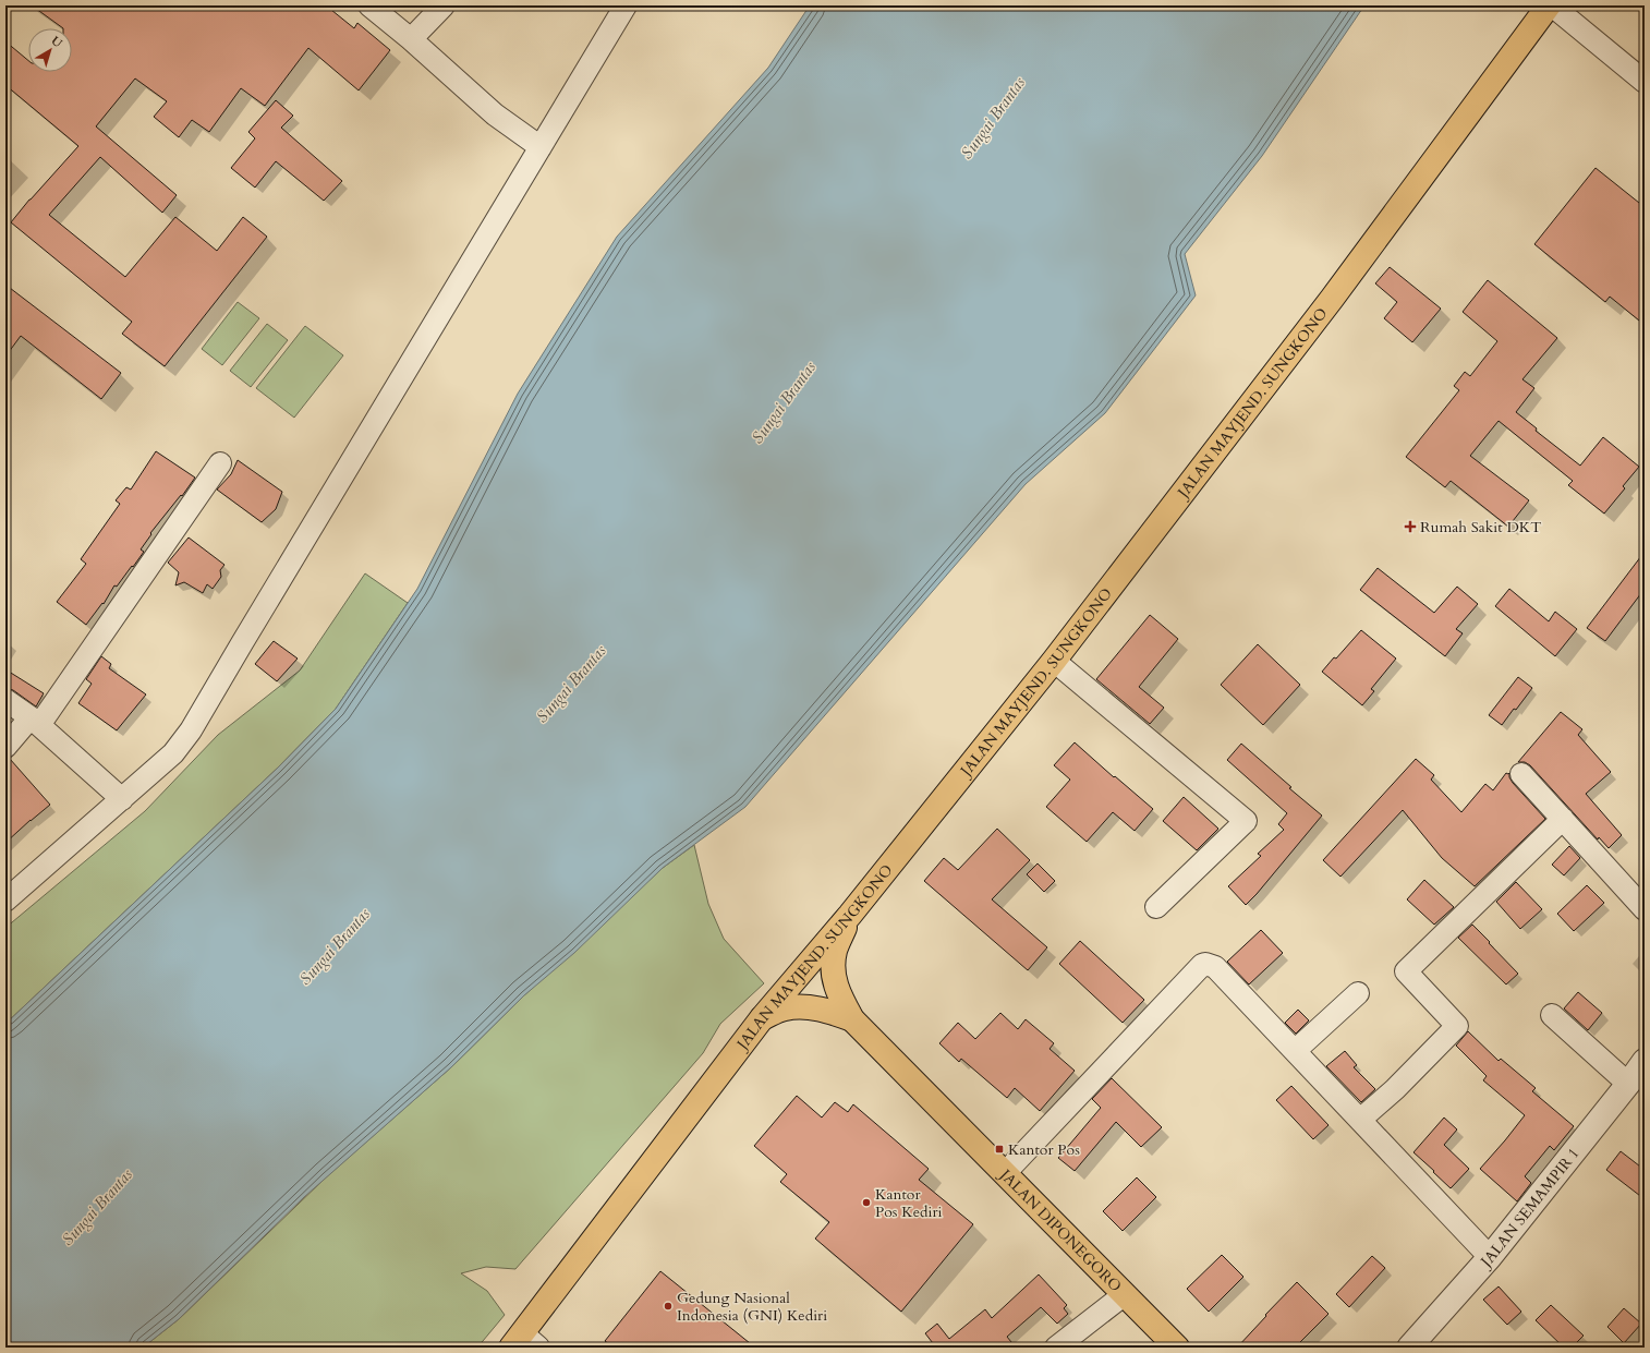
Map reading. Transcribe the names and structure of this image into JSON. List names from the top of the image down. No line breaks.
{"streets":{"main road":["JALAN MAYJEND. SUNGKONO","JALAN DIPONEGORO"],"street":["JALAN SEMAMPIR 1"]},"crossings":[["JALAN MAYJEND. SUNGKONO","JALAN DIPONEGORO"]],"water":["Sungai Brantas"],"places":{"health":["Rumah Sakit DKT"],"transit":["Kantor Pos"],"other":["Kantor Pos Kediri","Gedung Nasional Indonesia (GNI) Kediri"]},"north":"top right"}
